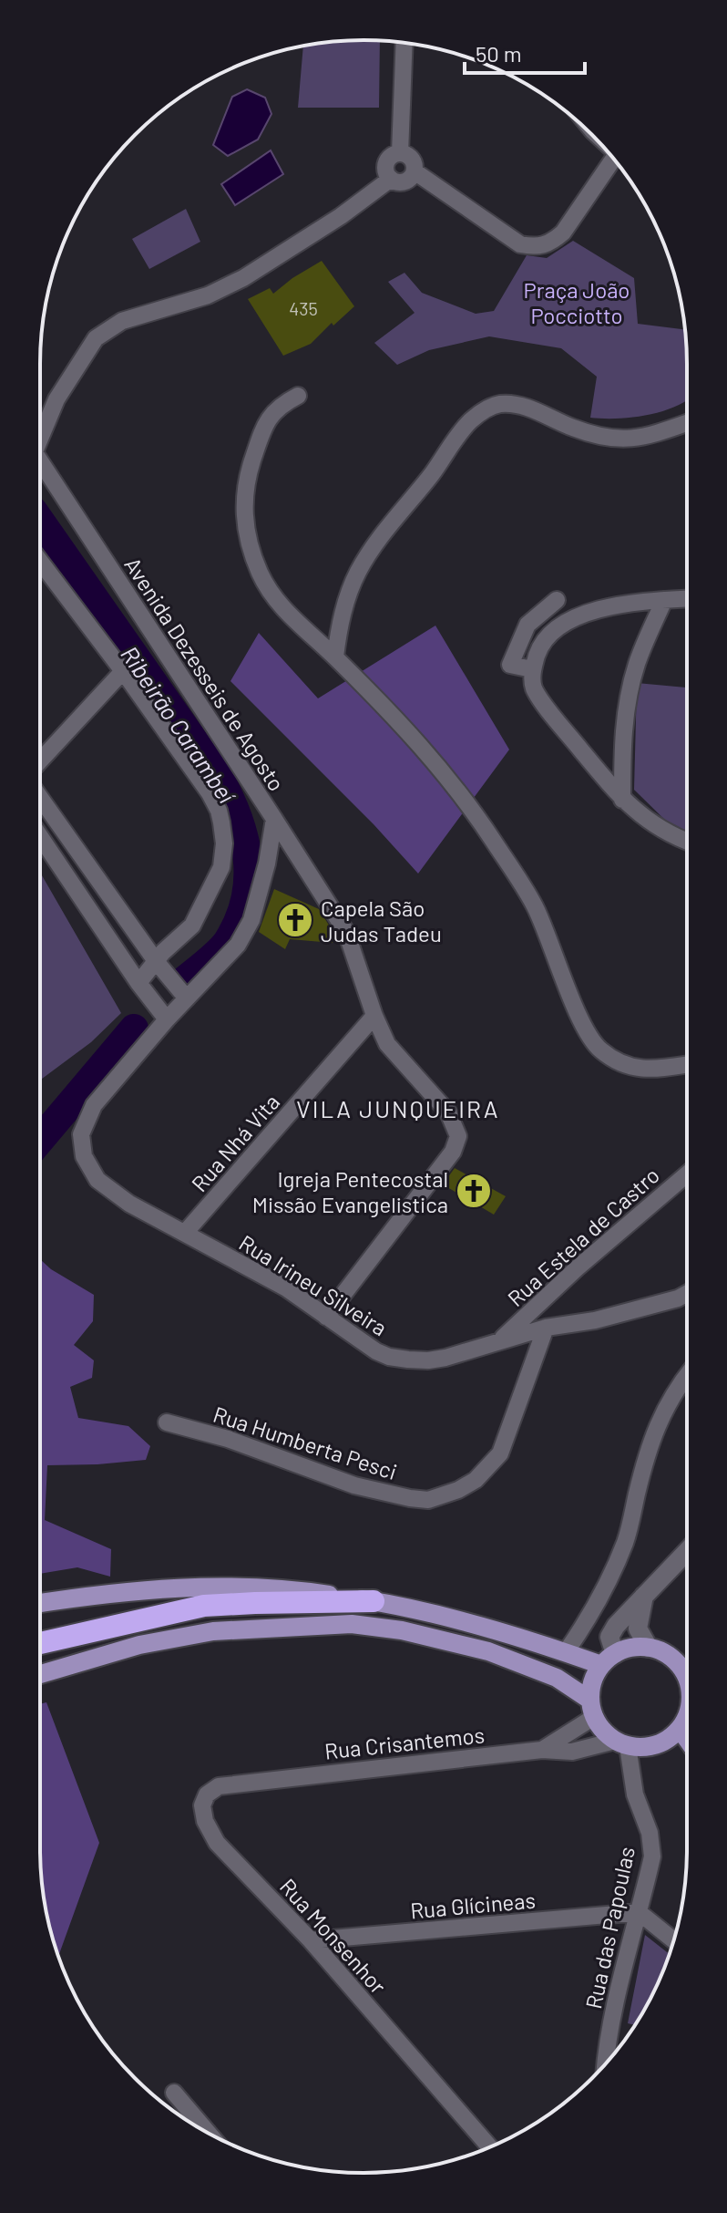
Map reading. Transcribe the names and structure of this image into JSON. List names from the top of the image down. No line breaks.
{"streets":{"street":["Avenida Dezesseis de Agosto","Rua Nhá Vita","Rua Estela de Castro","Rua Irineu Silveira","Rua Humberta Pesci","Rua Crisantemos","Rua Glícineas","Rua das Papoulas","Rua Monsenhor"]},"crossings":[["Avenida Dezesseis de Agosto","Rua Irineu Silveira"],["Rua Nhá Vita","Rua Irineu Silveira"],["Rua Estela de Castro","Rua Irineu Silveira"],["Rua Irineu Silveira","Rua Humberta Pesci"],["Rua Crisantemos","Rua das Papoulas"],["Rua Crisantemos","Rua Monsenhor"],["Rua Glícineas","Rua das Papoulas"],["Rua Glícineas","Rua Monsenhor"]],"districts":["VILA JUNQUEIRA"],"water":["Ribeirão Carambeí"],"parks":["Praça João Pocciotto"],"places":{"church":["Capela São Judas Tadeu","Igreja Pentecostal Missão Evangelistica"]},"house_numbers":["435"],"scale_bar":"50 m"}
